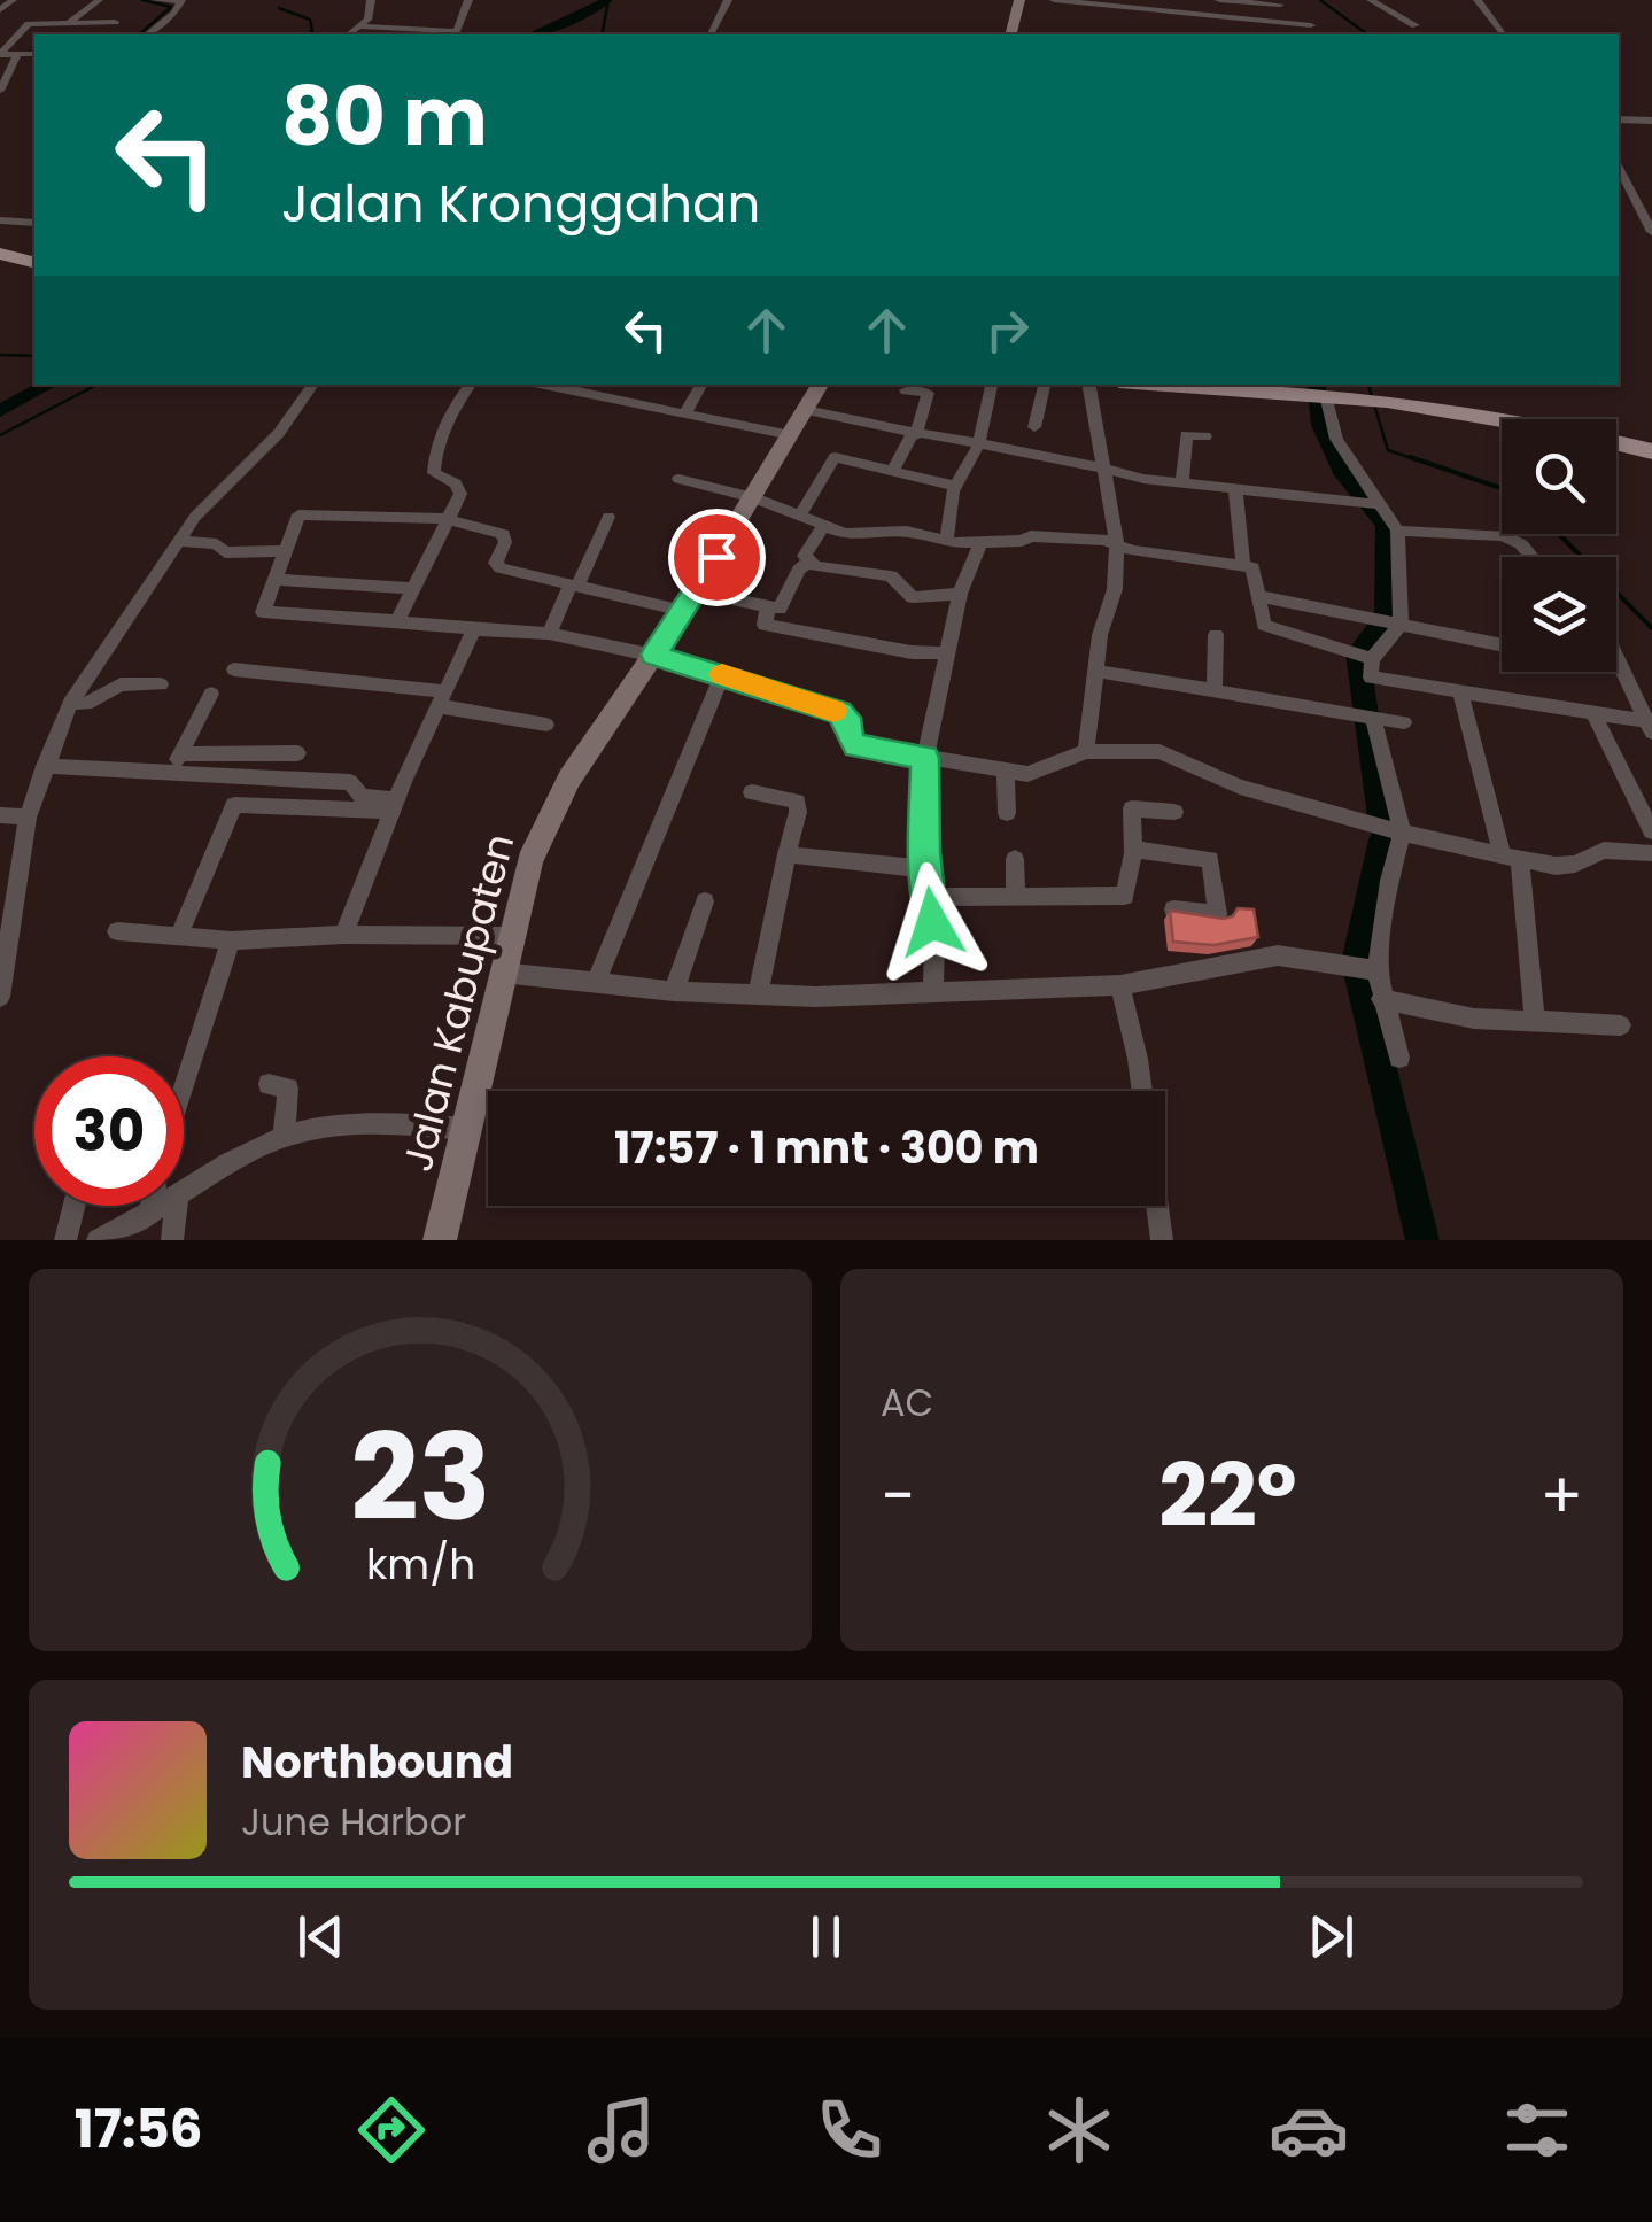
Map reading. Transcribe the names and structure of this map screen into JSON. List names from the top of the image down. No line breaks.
{"streets":{"main road":["Jalan Kabupaten"]},"page":{"turn":["80 m","Jalan Kronggahan"],"limit":"30","trip":"17:57 · 1 mnt · 300 m","tile":"AC","heat":["−","22°","+"],"song":["Northbound","June Harbor"],"tabs":"17:56","gauge":["23","km/h"]}}
